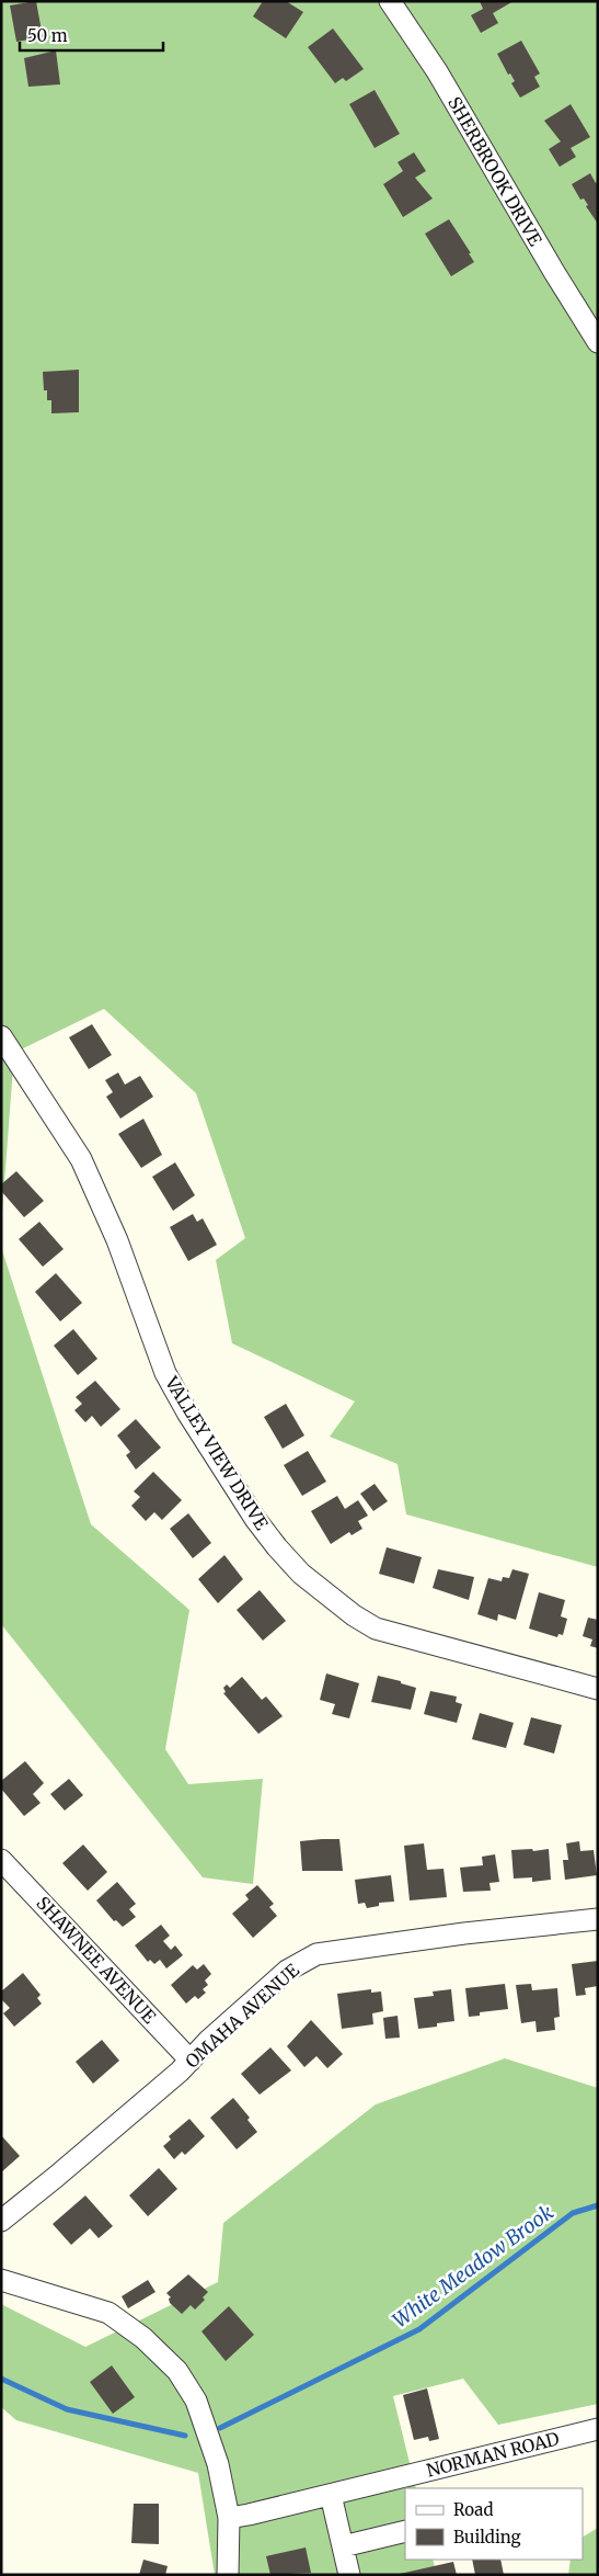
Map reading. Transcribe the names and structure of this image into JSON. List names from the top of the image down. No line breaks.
{"streets":{"street":["SHERBROOK DRIVE","VALLEY VIEW DRIVE","SHAWNEE AVENUE","OMAHA AVENUE","NORMAN ROAD"]},"crossings":[["SHAWNEE AVENUE","OMAHA AVENUE"]],"water":["White Meadow Brook"],"legend":["Road","Building"],"scale_bar":"50 m"}
